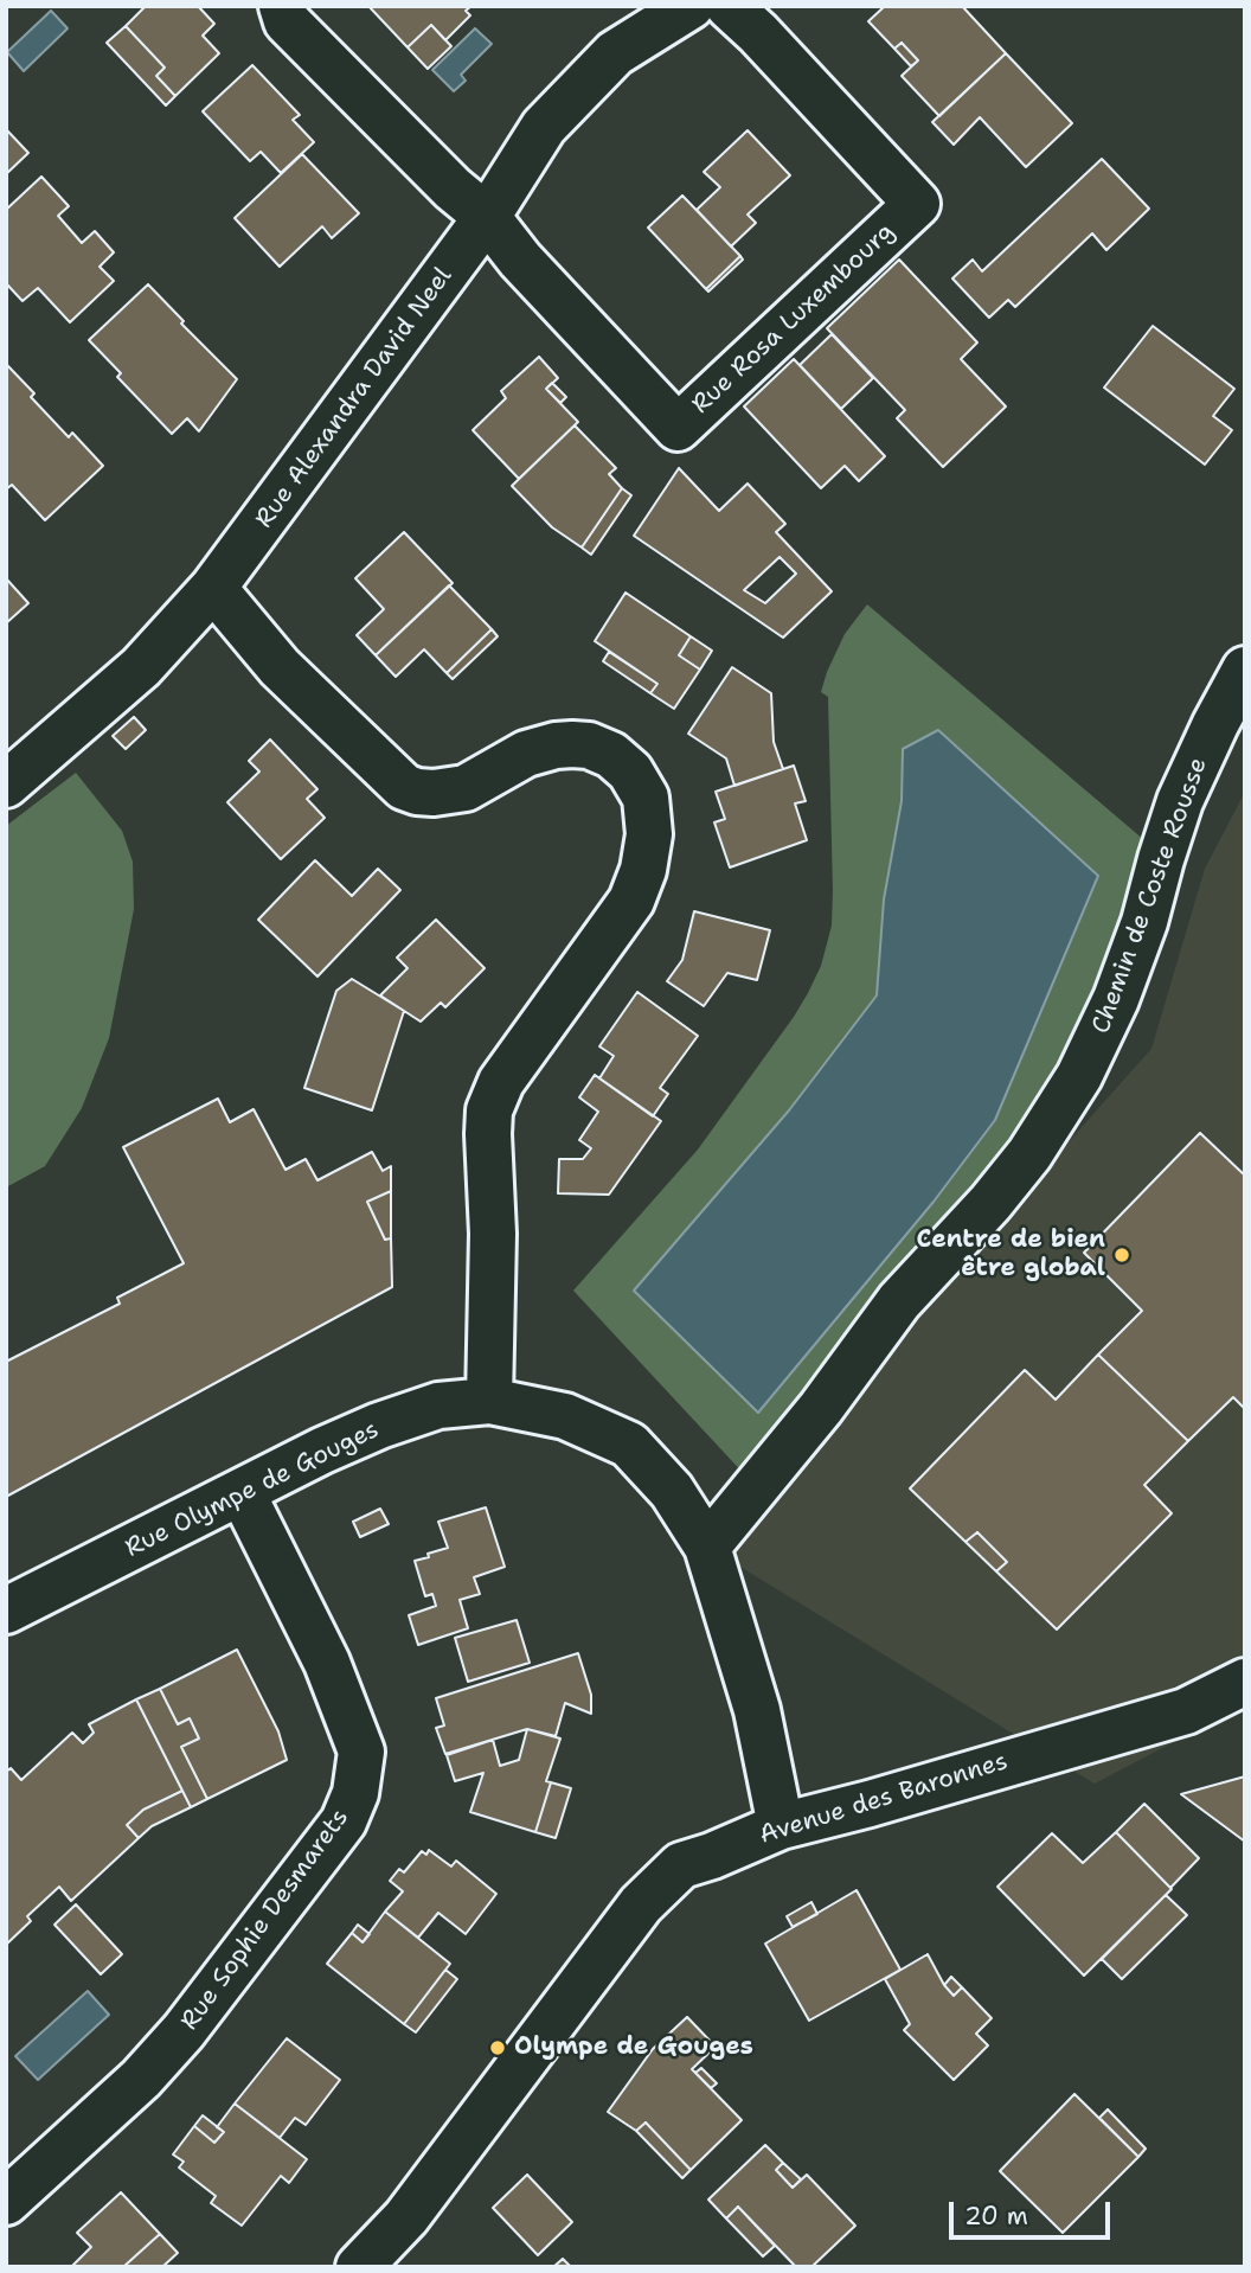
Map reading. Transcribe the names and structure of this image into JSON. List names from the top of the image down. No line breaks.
{"streets":{"street":["Rue Rosa Luxembourg","Rue Alexandra David Neel","Chemin de Coste Rousse","Rue Olympe de Gouges","Avenue des Baronnes","Rue Sophie Desmarets"]},"crossings":[["Rue Rosa Luxembourg","Rue Alexandra David Neel"],["Chemin de Coste Rousse","Rue Olympe de Gouges"],["Rue Olympe de Gouges","Avenue des Baronnes"],["Rue Olympe de Gouges","Rue Sophie Desmarets"]],"places":["Centre de bien être global","Olympe de Gouges"],"scale_bar":"20 m"}
